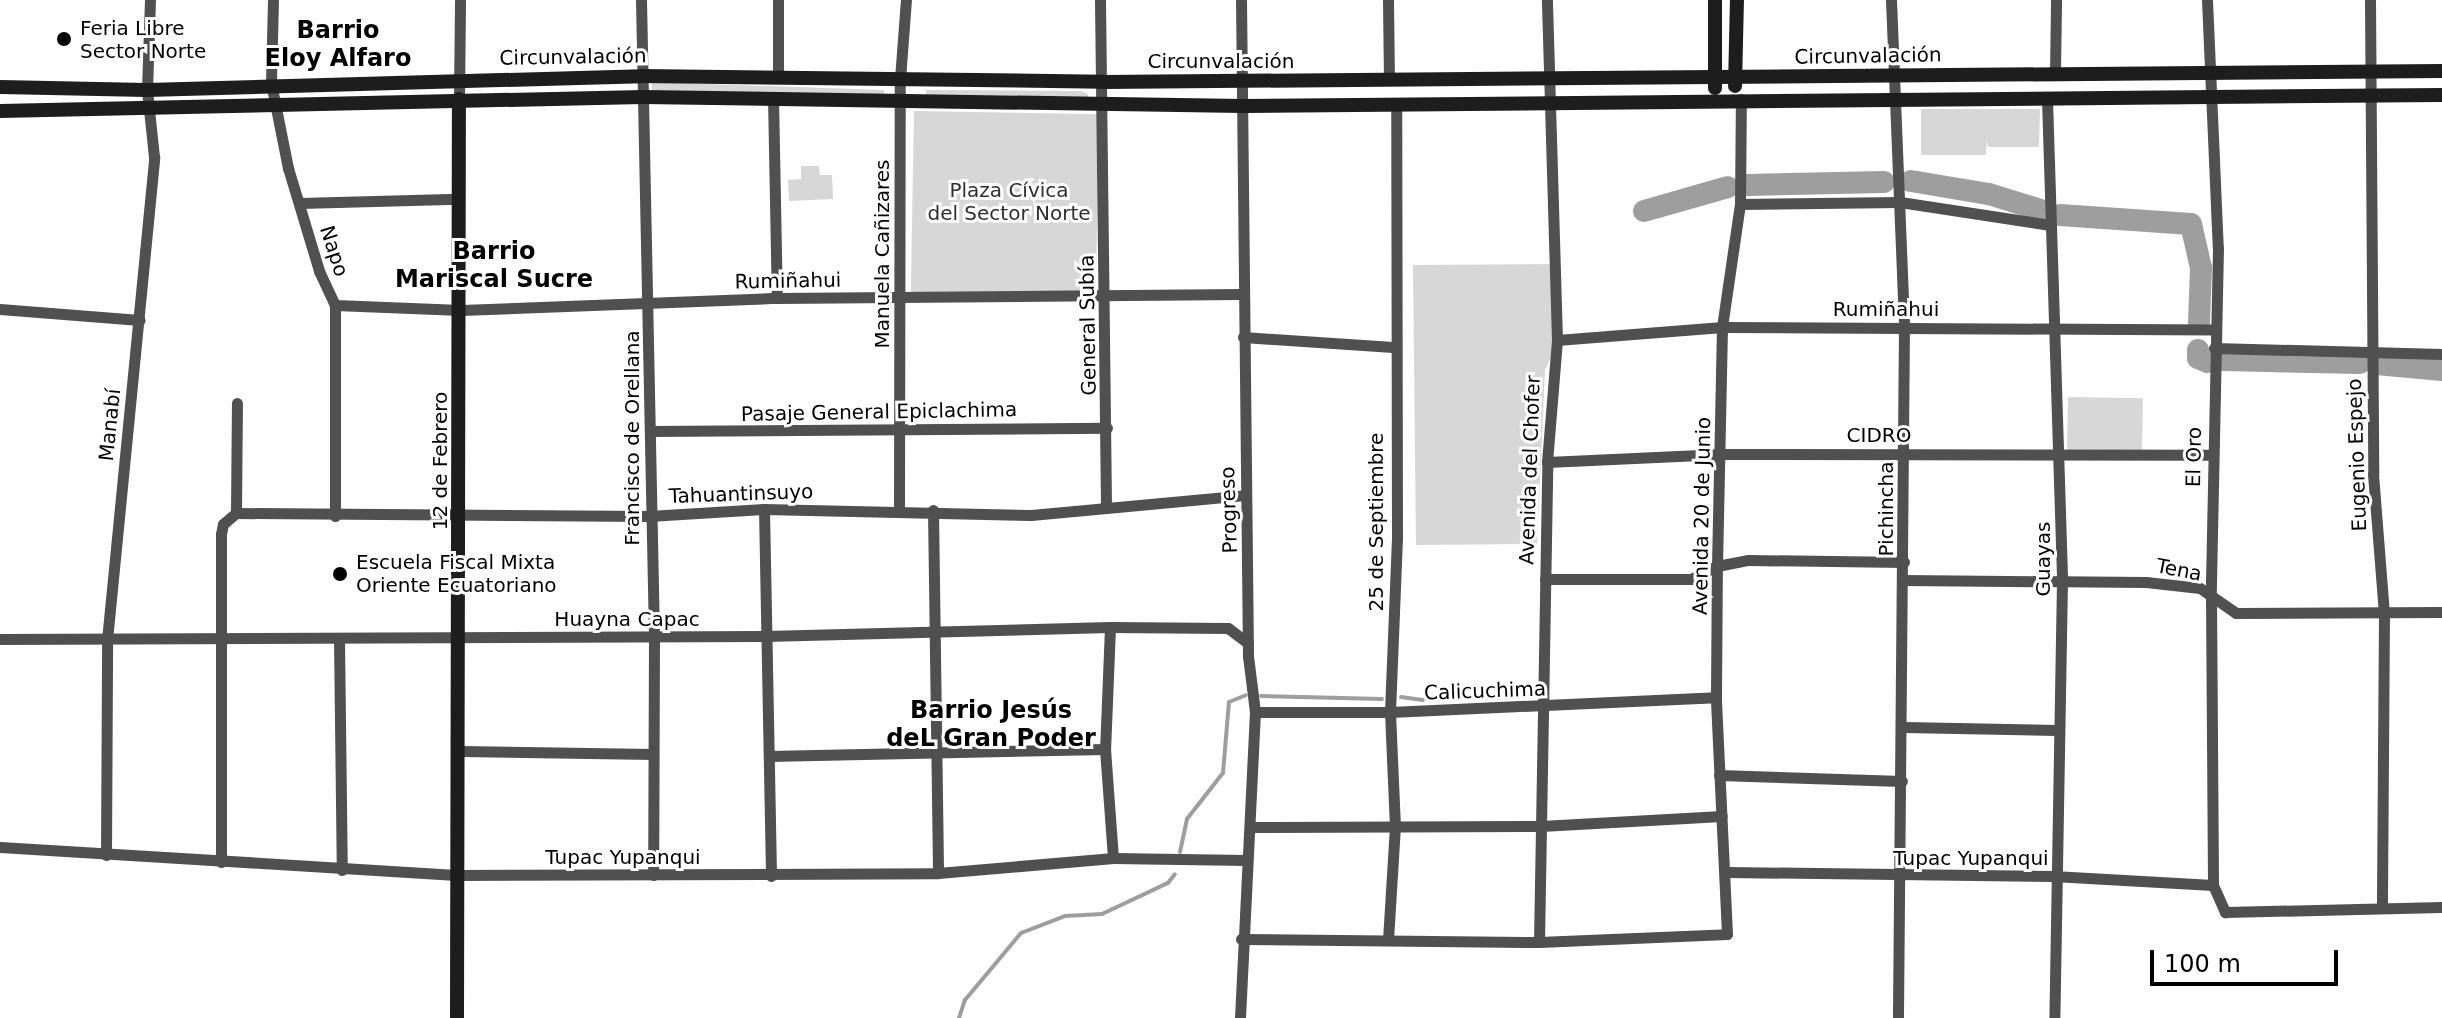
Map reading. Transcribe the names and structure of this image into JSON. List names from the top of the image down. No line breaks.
{"streets":{"main road":["Circunvalación","12 de Febrero"],"street":["Napo","Manuela Cañizares","Rumiñahui","General Subía","Pasaje General Epiclachima","Manabí","CIDRO","Francisco de Orellana","Eugenio Espejo","El Oro","Avenida del Chofer","Tahuantinsuyo","Pichincha","Progreso","Avenida 20 de Junio","25 de Septiembre","Guayas","Tena","Huayna Capac","Calicuchima","Tupac Yupanqui"]},"crossings":[["Circunvalación","Napo"],["Circunvalación","Manuela Cañizares"],["Circunvalación","General Subía"],["Circunvalación","Manabí"],["Circunvalación","Francisco de Orellana"],["Circunvalación","Eugenio Espejo"],["Circunvalación","El Oro"],["Circunvalación","12 de Febrero"],["Circunvalación","Avenida del Chofer"],["Circunvalación","Pichincha"],["Circunvalación","Progreso"],["Circunvalación","Avenida 20 de Junio"],["Circunvalación","25 de Septiembre"],["Circunvalación","Guayas"],["Napo","Rumiñahui"],["Napo","Tahuantinsuyo"],["Manuela Cañizares","Rumiñahui"],["Manuela Cañizares","Pasaje General Epiclachima"],["Manuela Cañizares","Tahuantinsuyo"],["Rumiñahui","General Subía"],["Rumiñahui","Francisco de Orellana"],["Rumiñahui","El Oro"],["Rumiñahui","12 de Febrero"],["Rumiñahui","Avenida del Chofer"],["Rumiñahui","Pichincha"],["Rumiñahui","Progreso"],["Rumiñahui","Avenida 20 de Junio"],["Rumiñahui","Guayas"],["General Subía","Pasaje General Epiclachima"],["General Subía","Tahuantinsuyo"],["Pasaje General Epiclachima","Francisco de Orellana"],["Manabí","Huayna Capac"],["Manabí","Tupac Yupanqui"],["CIDRO","El Oro"],["CIDRO","Avenida del Chofer"],["CIDRO","Pichincha"],["CIDRO","Avenida 20 de Junio"],["CIDRO","Guayas"],["Francisco de Orellana","Tahuantinsuyo"],["Francisco de Orellana","Huayna Capac"],["Francisco de Orellana","Tupac Yupanqui"],["Eugenio Espejo","El Oro"],["Eugenio Espejo","Tena"],["El Oro","Tena"],["El Oro","Tupac Yupanqui"],["12 de Febrero","Tahuantinsuyo"],["12 de Febrero","Huayna Capac"],["12 de Febrero","Tupac Yupanqui"],["Avenida del Chofer","Avenida 20 de Junio"],["Avenida del Chofer","Calicuchima"],["Tahuantinsuyo","Progreso"],["Pichincha","Tena"],["Pichincha","Tupac Yupanqui"],["Progreso","Calicuchima"],["Progreso","Tupac Yupanqui"],["Avenida 20 de Junio","Calicuchima"],["Avenida 20 de Junio","Tupac Yupanqui"],["25 de Septiembre","Calicuchima"],["Guayas","Tena"],["Guayas","Tupac Yupanqui"]],"districts":["Barrio Eloy Alfaro","Barrio Mariscal Sucre","Barrio Jesús deL Gran Poder"],"parks":["Plaza Cívica del Sector Norte"],"places":["Feria Libre Sector Norte","Escuela Fiscal Mixta Oriente Ecuatoriano"],"scale_bar":"100 m"}
